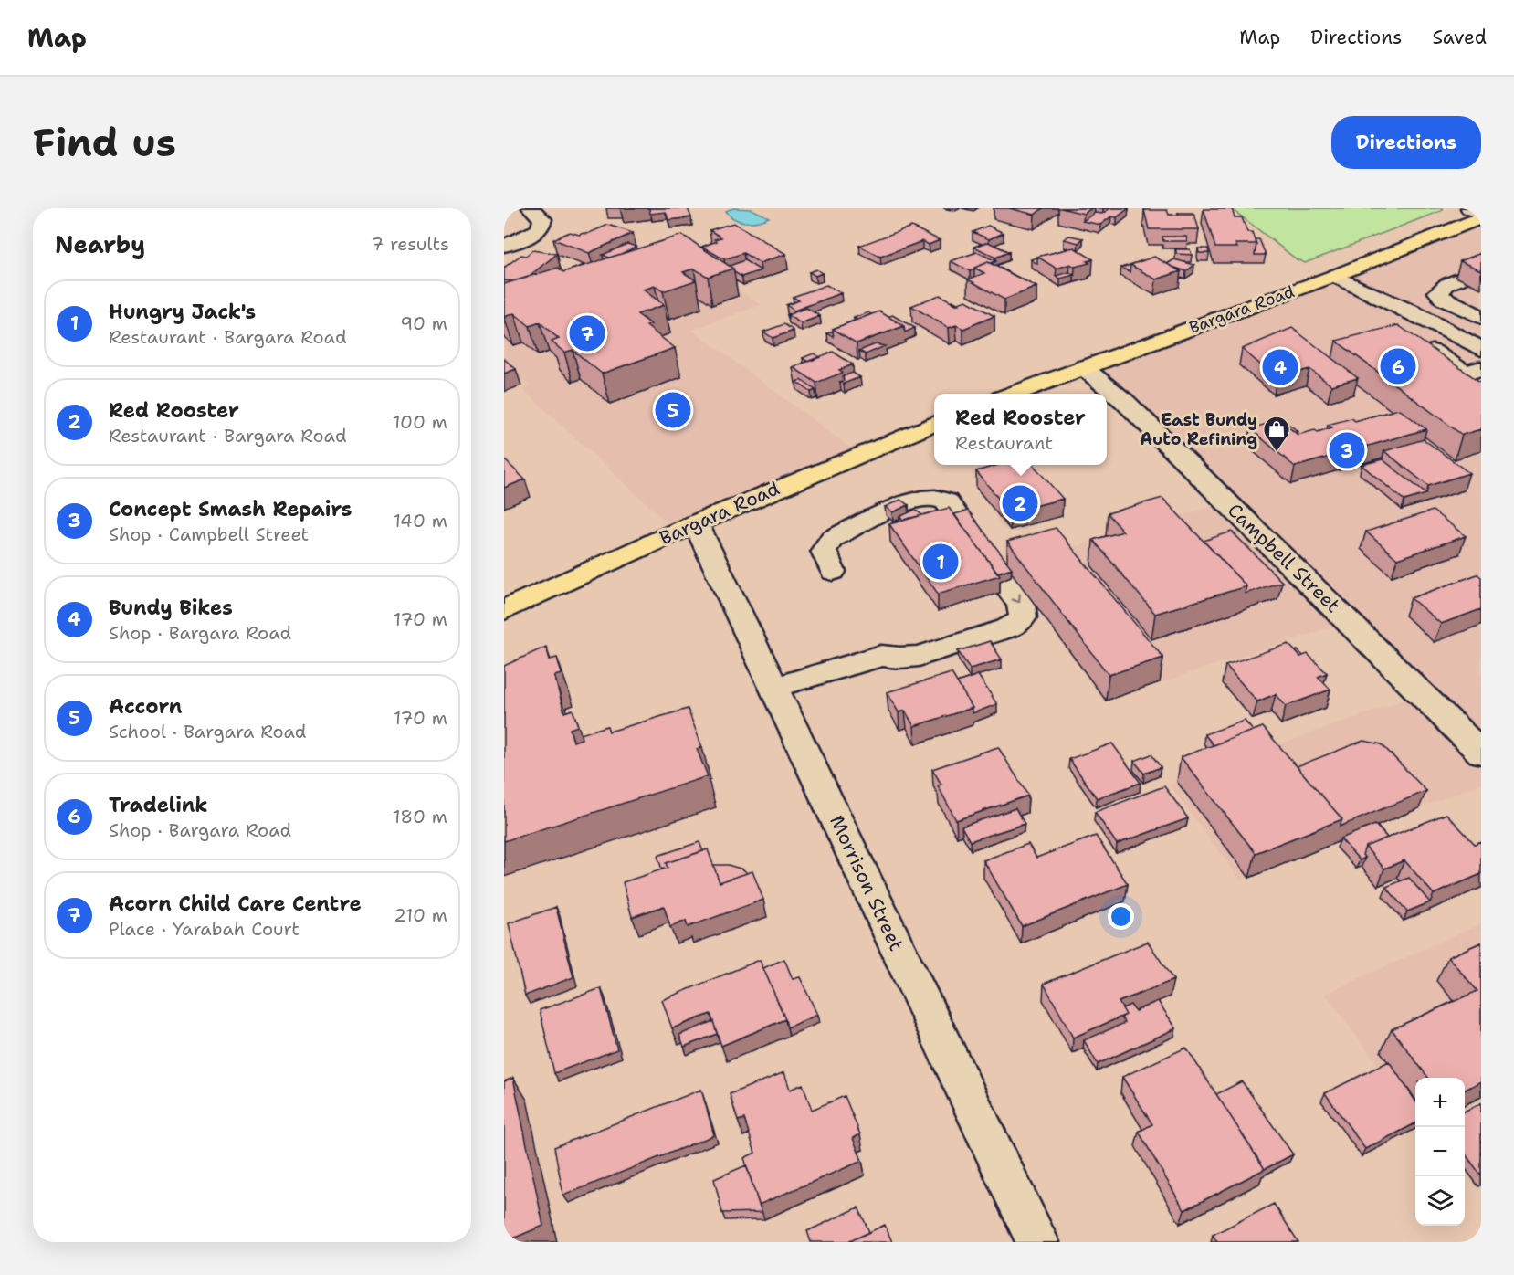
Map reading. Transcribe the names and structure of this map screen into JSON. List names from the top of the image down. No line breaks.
{"streets":{"main road":["Bargara Road"],"street":["Campbell Street","Morrison Street"]},"crossings":[["Bargara Road","Campbell Street"],["Bargara Road","Morrison Street"]],"places":{"shop":["East Bundy Auto Refining"]},"page":{"header":"Map","nav":["Map","Directions","Saved"],"buttons":"Directions","title":"Find us","heading":["Nearby","7 results"],"list":[{"mark":"1","name":"Hungry Jack's","note":"Restaurant · Bargara Road","value":"90 m"},{"mark":"2","name":"Red Rooster","note":"Restaurant · Bargara Road","value":"100 m"},{"mark":"3","name":"Concept Smash Repairs","note":"Shop · Campbell Street","value":"140 m"},{"mark":"4","name":"Bundy Bikes","note":"Shop · Bargara Road","value":"170 m"},{"mark":"5","name":"Accorn","note":"School · Bargara Road","value":"170 m"},{"mark":"6","name":"Tradelink","note":"Shop · Bargara Road","value":"180 m"},{"mark":"7","name":"Acorn Child Care Centre","note":"Place · Yarabah Court","value":"210 m"}],"pins":["7","6","4","5","3","2","1"],"popup":["Red Rooster","Restaurant"],"map_buttons":["+","−"]}}
